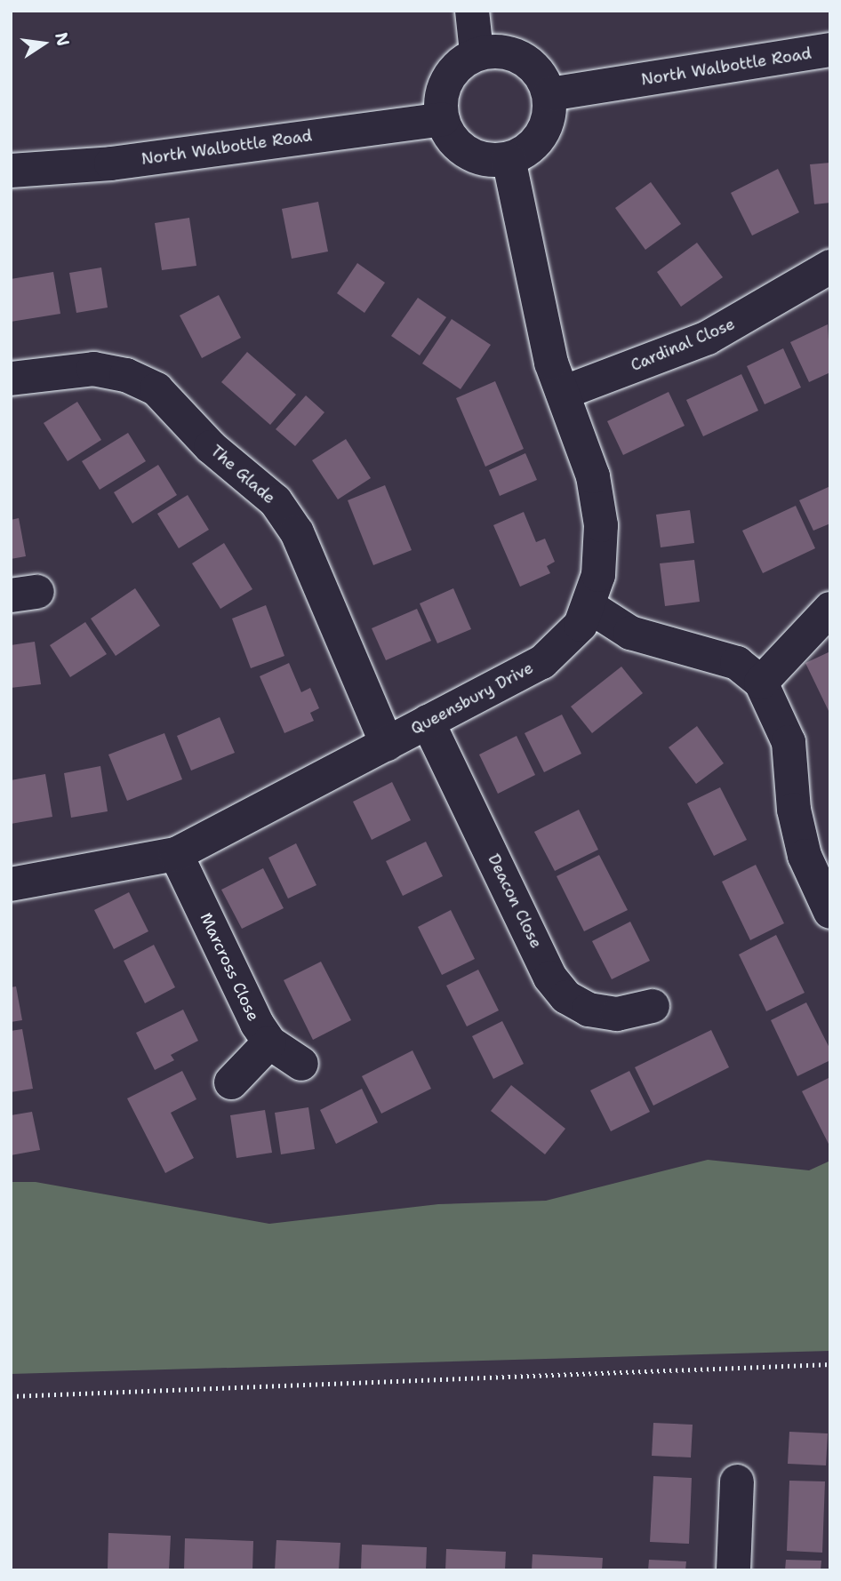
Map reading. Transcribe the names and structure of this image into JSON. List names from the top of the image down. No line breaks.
{"streets":{"street":["North Walbottle Road","Cardinal Close","The Glade","Queensbury Drive","Deacon Close","Marcross Close"]},"crossings":[["North Walbottle Road","Queensbury Drive"],["Cardinal Close","Queensbury Drive"],["The Glade","Queensbury Drive"],["Queensbury Drive","Deacon Close"],["Queensbury Drive","Marcross Close"]],"north":"right"}
